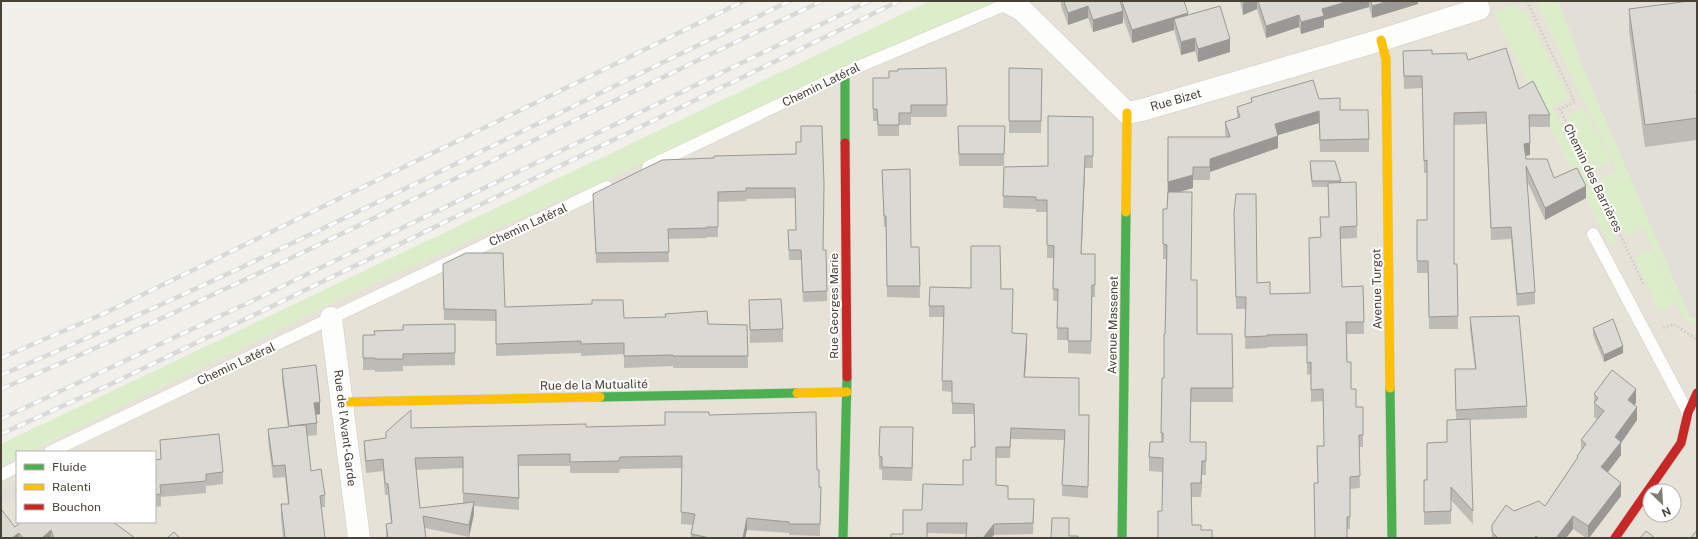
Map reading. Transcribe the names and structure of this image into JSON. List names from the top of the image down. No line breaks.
{"streets":{"street":["Rue Bizet","Avenue Turgot","Rue Georges Marie","Avenue Massenet","Rue de la Mutualité","Rue de l'Avant-Garde"],"lane":["Chemin Latéral","Chemin des Barrières"]},"crossings":[["Chemin Latéral","Rue Georges Marie"],["Chemin Latéral","Rue de l'Avant-Garde"],["Rue Bizet","Avenue Turgot"],["Rue Bizet","Avenue Massenet"],["Rue Georges Marie","Rue de la Mutualité"],["Rue de la Mutualité","Rue de l'Avant-Garde"]],"legend":["Fluide","Ralenti","Bouchon"],"north":"bottom right"}
